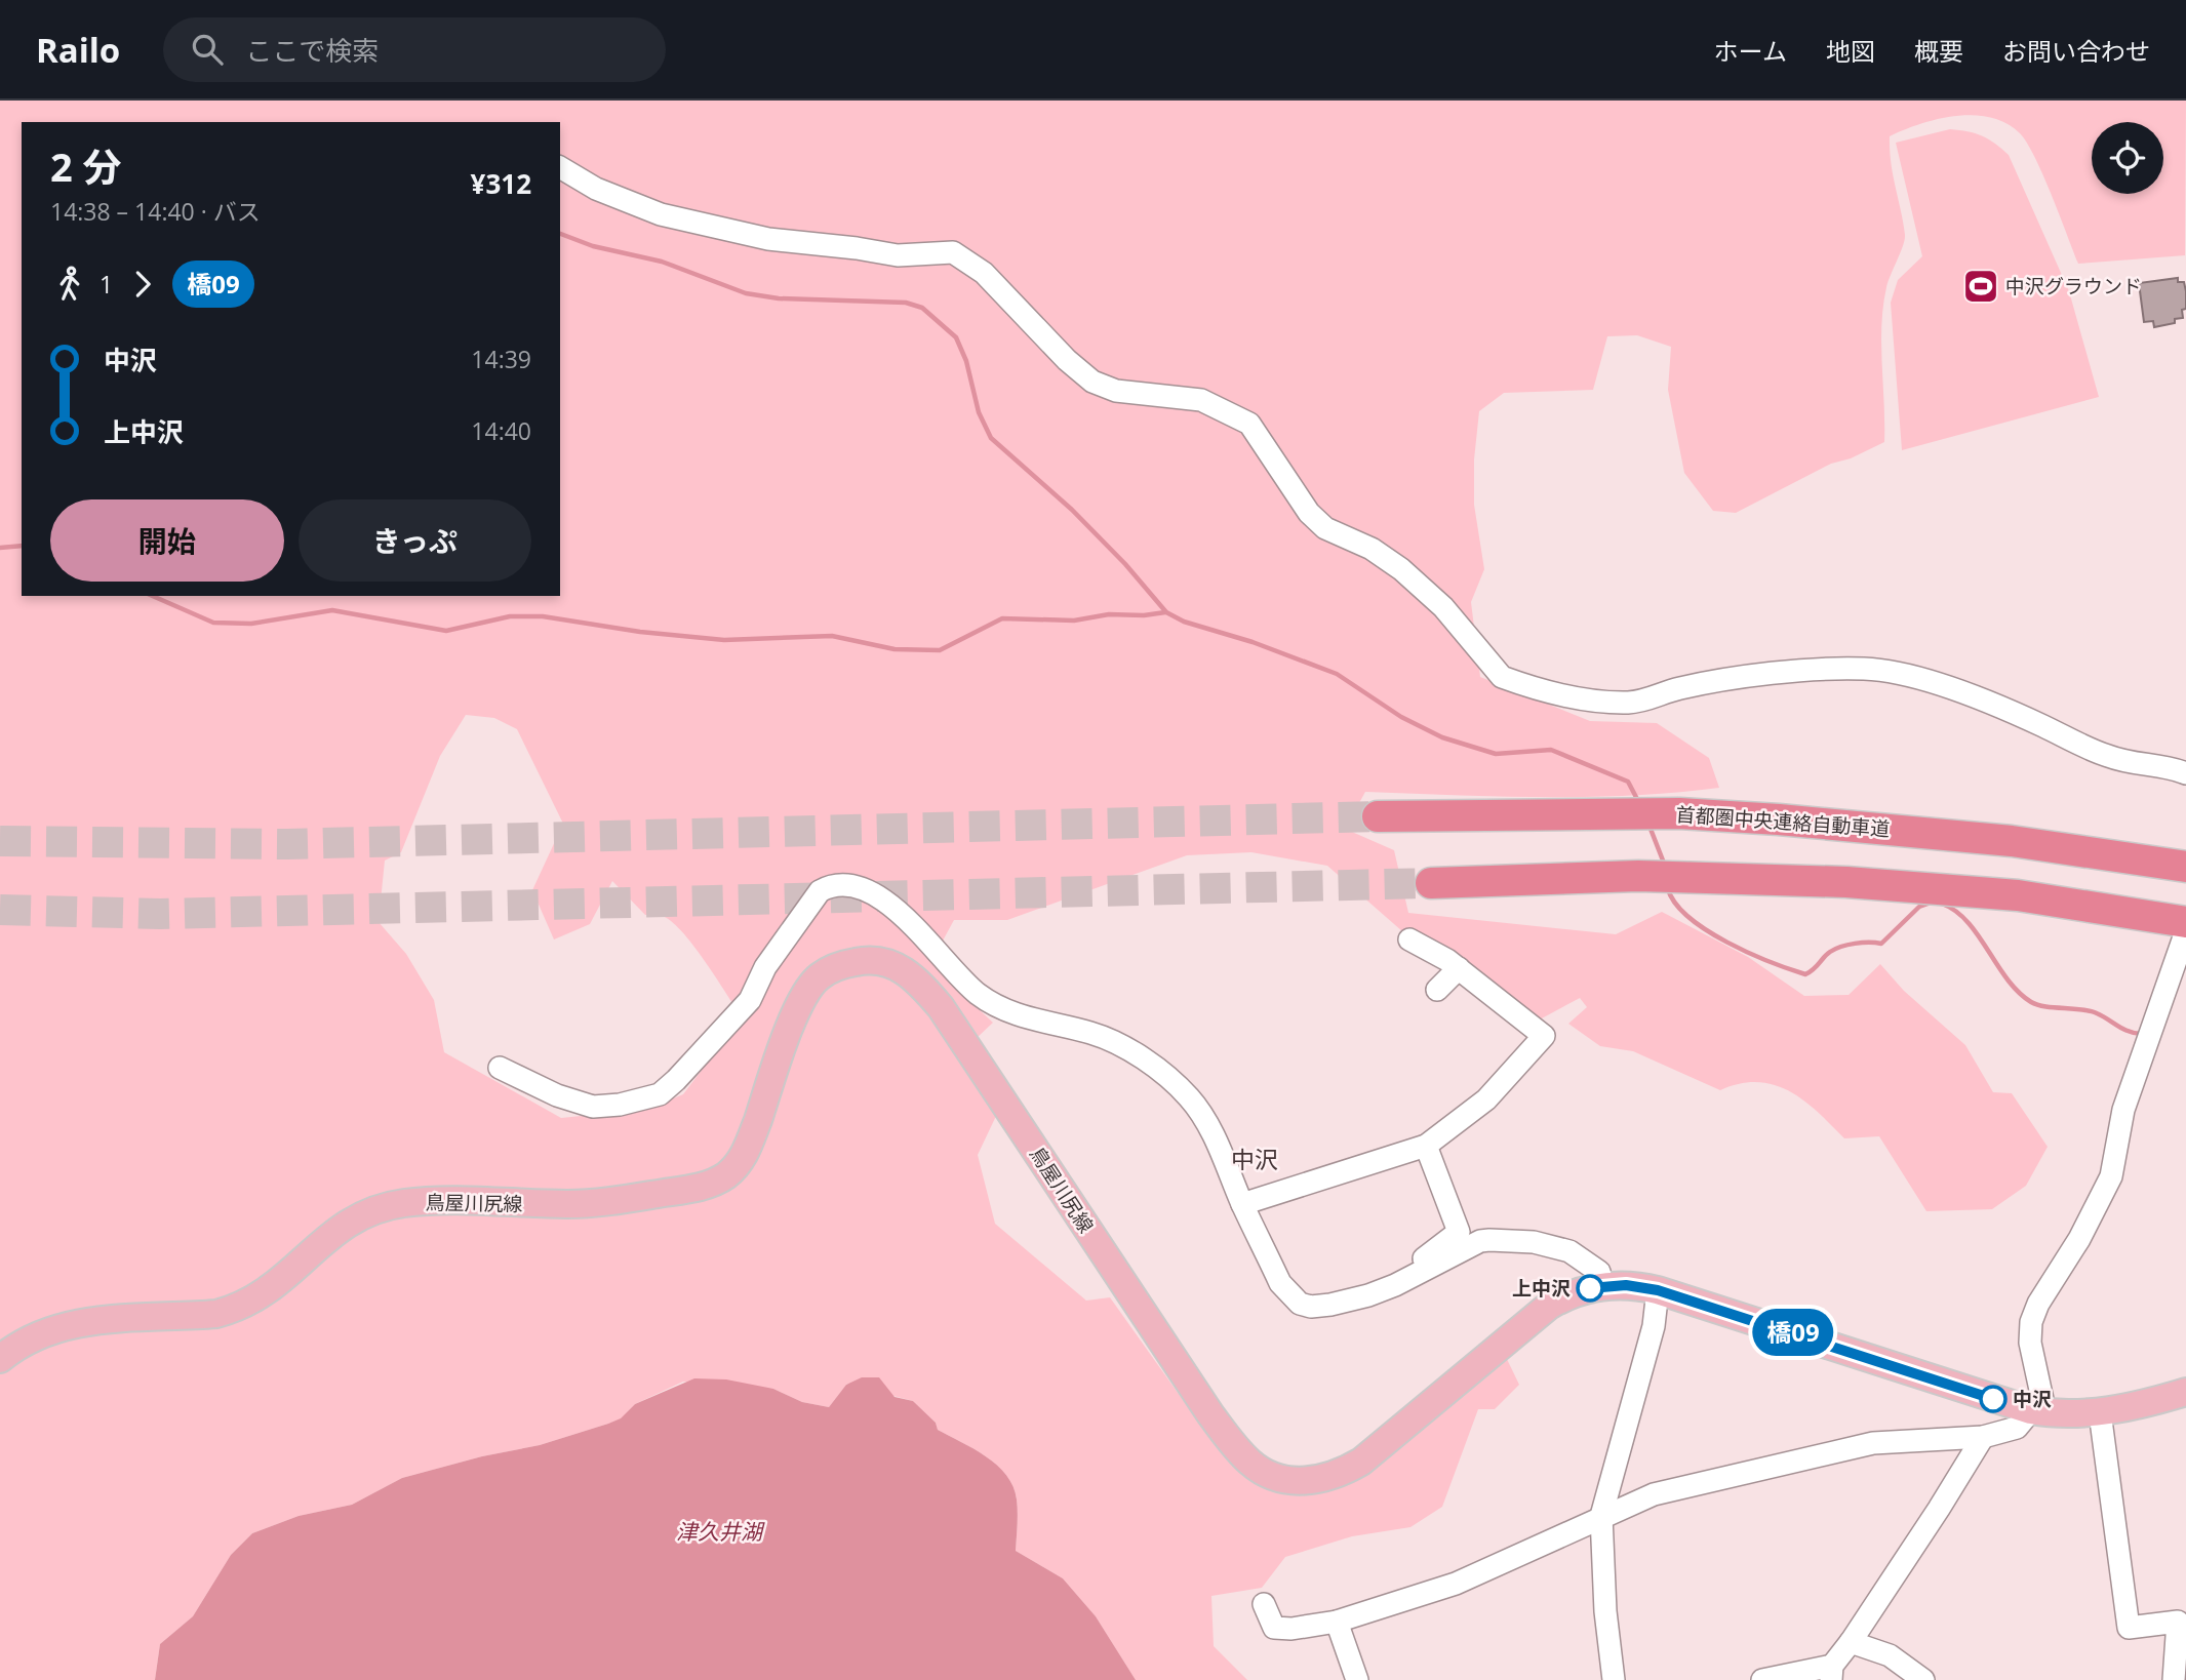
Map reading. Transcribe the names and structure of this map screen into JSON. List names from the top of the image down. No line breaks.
{"streets":{"highway":["首都圏中央連絡自動車道"],"main road":["鳥屋川尻線"]},"districts":["中沢"],"water":["津久井湖"],"places":{"sports":["中沢グラウンド"],"other":["上中沢","中沢"]},"lines":["bus line 橋09"],"page":{"header":"Railo","search":"ここで検索","nav":["ホーム","地図","概要","お問い合わせ"],"on_map":"橋09","heading":["2 分","14:38 – 14:40 · バス","¥312"],"legs":["1","橋09"],"list":[{"name":"中沢","value":"14:39"},{"name":"上中沢","value":"14:40"}],"buttons":["開始","きっぷ"]}}
